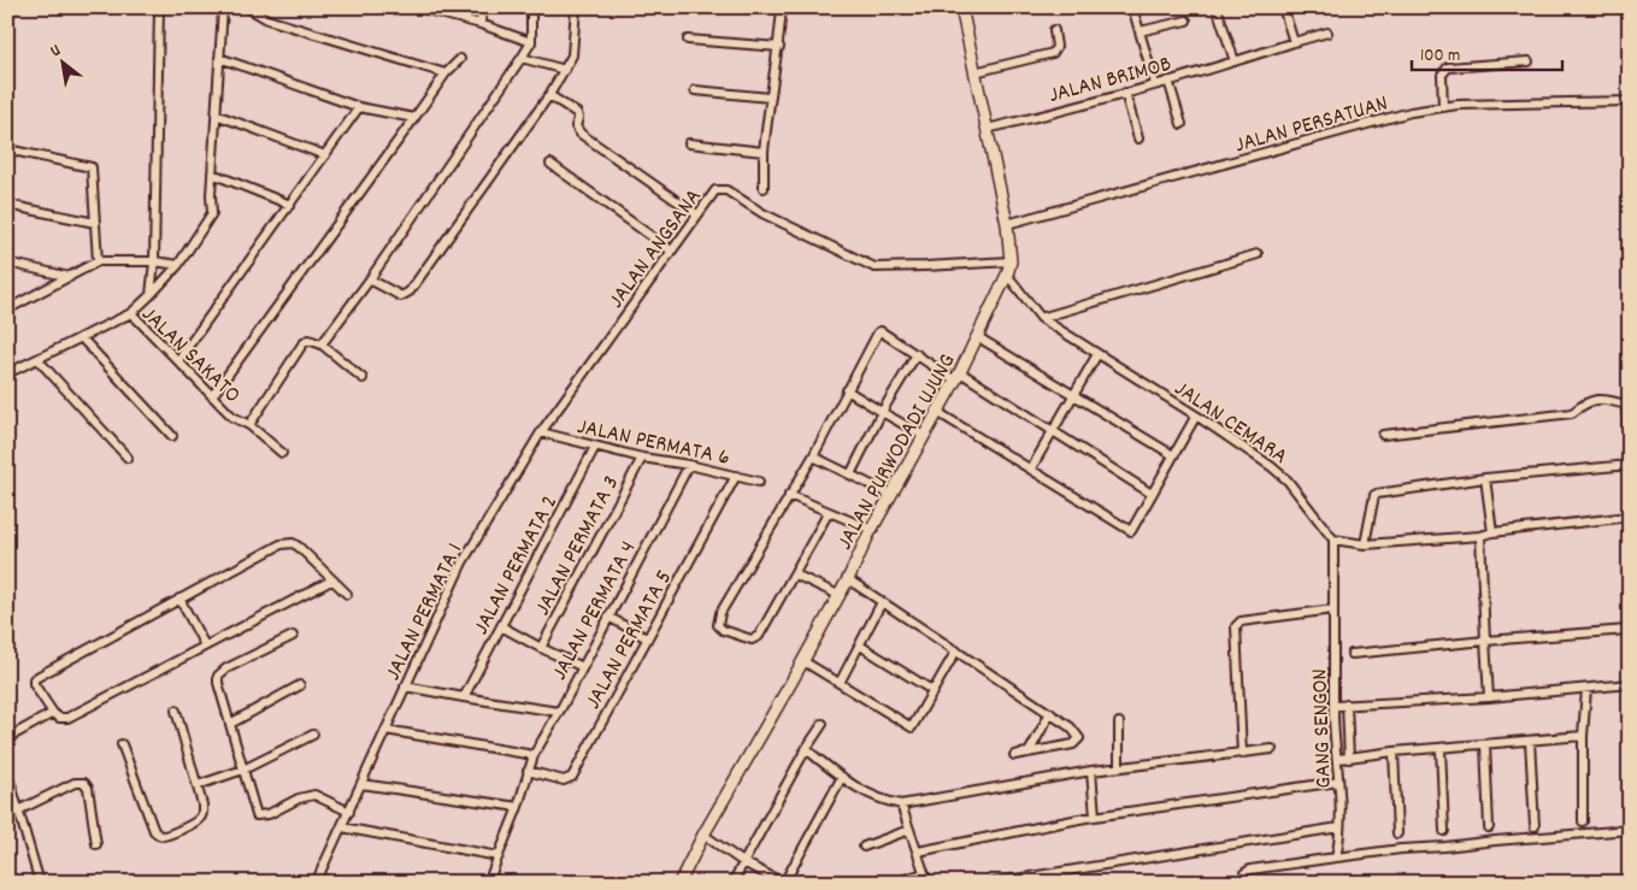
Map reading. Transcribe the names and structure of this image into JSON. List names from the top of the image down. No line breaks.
{"streets":{"street":["JALAN BRIMOB","JALAN PERSATUAN","JALAN ANGSANA","JALAN SAKATO","JALAN CEMARA","JALAN PERMATA 6","JALAN PURWODADI UJUNG","JALAN PERMATA 3","JALAN PERMATA 2","JALAN PERMATA 4","JALAN PERMATA 1","JALAN PERMATA 5","GANG SENGON"]},"crossings":[["JALAN BRIMOB","JALAN PURWODADI UJUNG"],["JALAN PERSATUAN","JALAN PURWODADI UJUNG"],["JALAN ANGSANA","JALAN PERMATA 6"],["JALAN ANGSANA","JALAN PURWODADI UJUNG"],["JALAN ANGSANA","JALAN PERMATA 1"],["JALAN CEMARA","JALAN PURWODADI UJUNG"],["JALAN CEMARA","GANG SENGON"],["JALAN PERMATA 6","JALAN PERMATA 3"],["JALAN PERMATA 6","JALAN PERMATA 2"],["JALAN PERMATA 6","JALAN PERMATA 4"],["JALAN PERMATA 6","JALAN PERMATA 1"],["JALAN PERMATA 6","JALAN PERMATA 5"],["JALAN PERMATA 4","JALAN PERMATA 5"]],"scale_bar":"100 m","north":"top left"}
